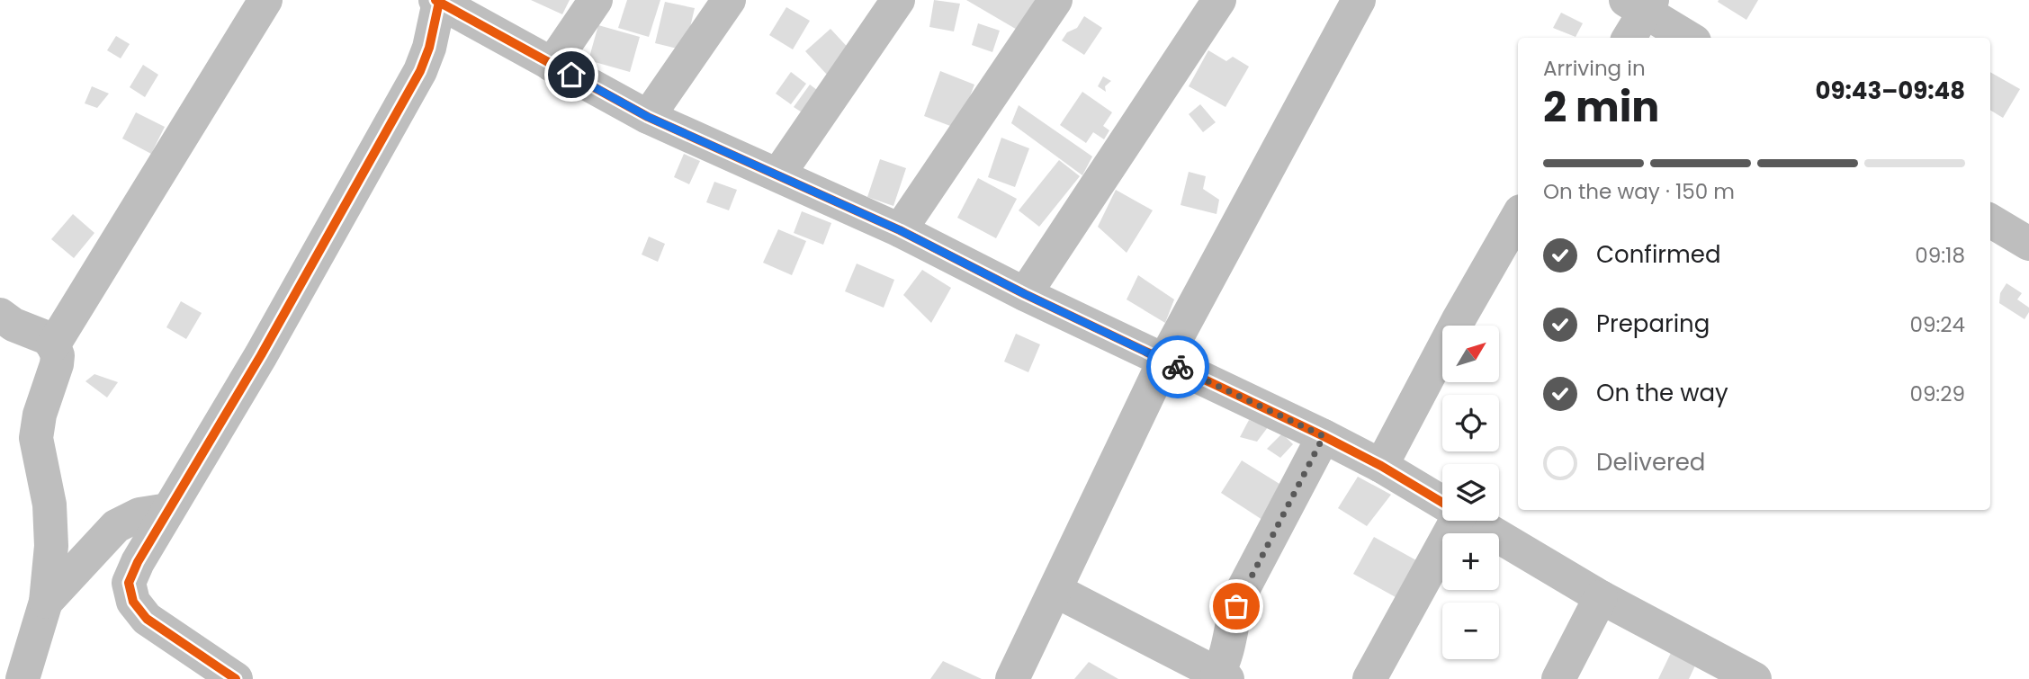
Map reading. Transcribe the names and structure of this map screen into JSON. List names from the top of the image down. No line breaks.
{"north":"top right","page":{"heading":["2 min","Arriving in","09:43–09:48"],"bar":"On the way · 150 m","list":[["Confirmed","09:18"],["Preparing","09:24"],["On the way","09:29"],"Delivered"],"map_buttons":["+","−"]}}
